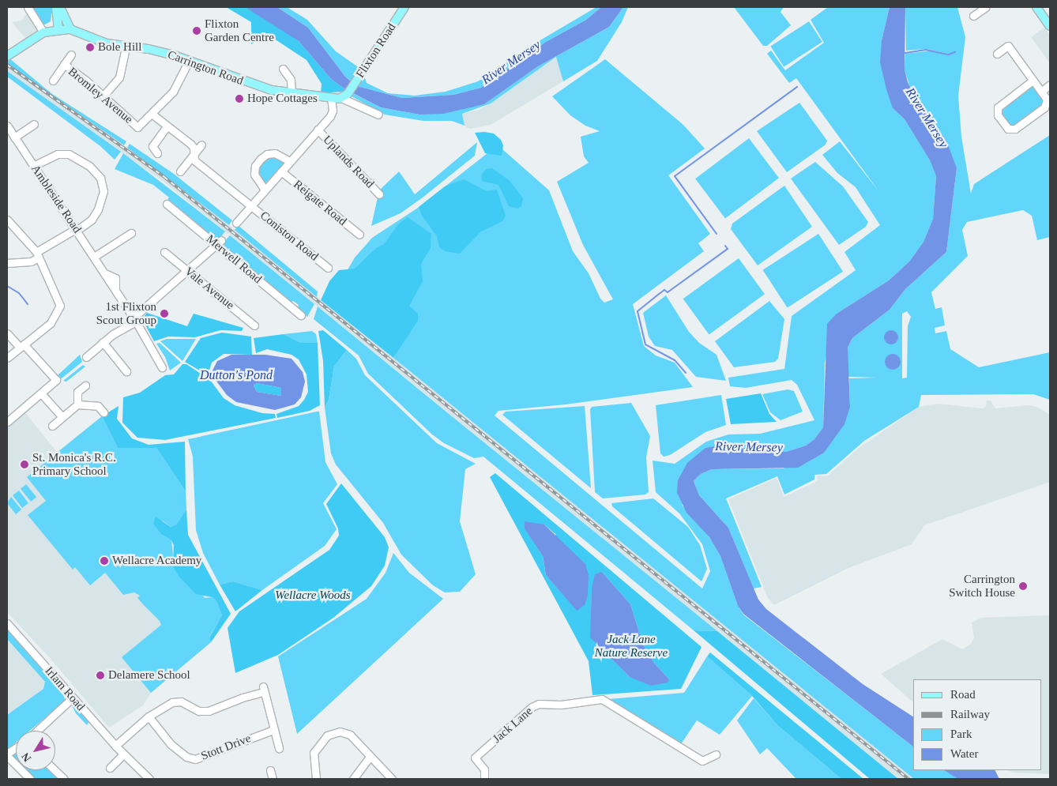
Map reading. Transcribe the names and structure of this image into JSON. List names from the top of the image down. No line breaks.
{"streets":{"main road":["Flixton Road","Carrington Road"],"street":["Bromley Avenue","Uplands Road","Ambleside Road","Reigate Road","Coniston Road","Merwell Road","Vale Avenue","Irlam Road","Jack Lane","Stott Drive"]},"crossings":[["Flixton Road","Carrington Road"]],"water":["River Mersey","Dutton's Pond"],"parks":["Wellacre Woods","Jack Lane Nature Reserve"],"places":["Flixton Garden Centre","Bole Hill","Hope Cottages","1st Flixton Scout Group","St. Monica's R.C. Primary School","Wellacre Academy","Carrington Switch House","Delamere School"],"legend":["Road","Railway","Park","Water"],"north":"bottom left"}
